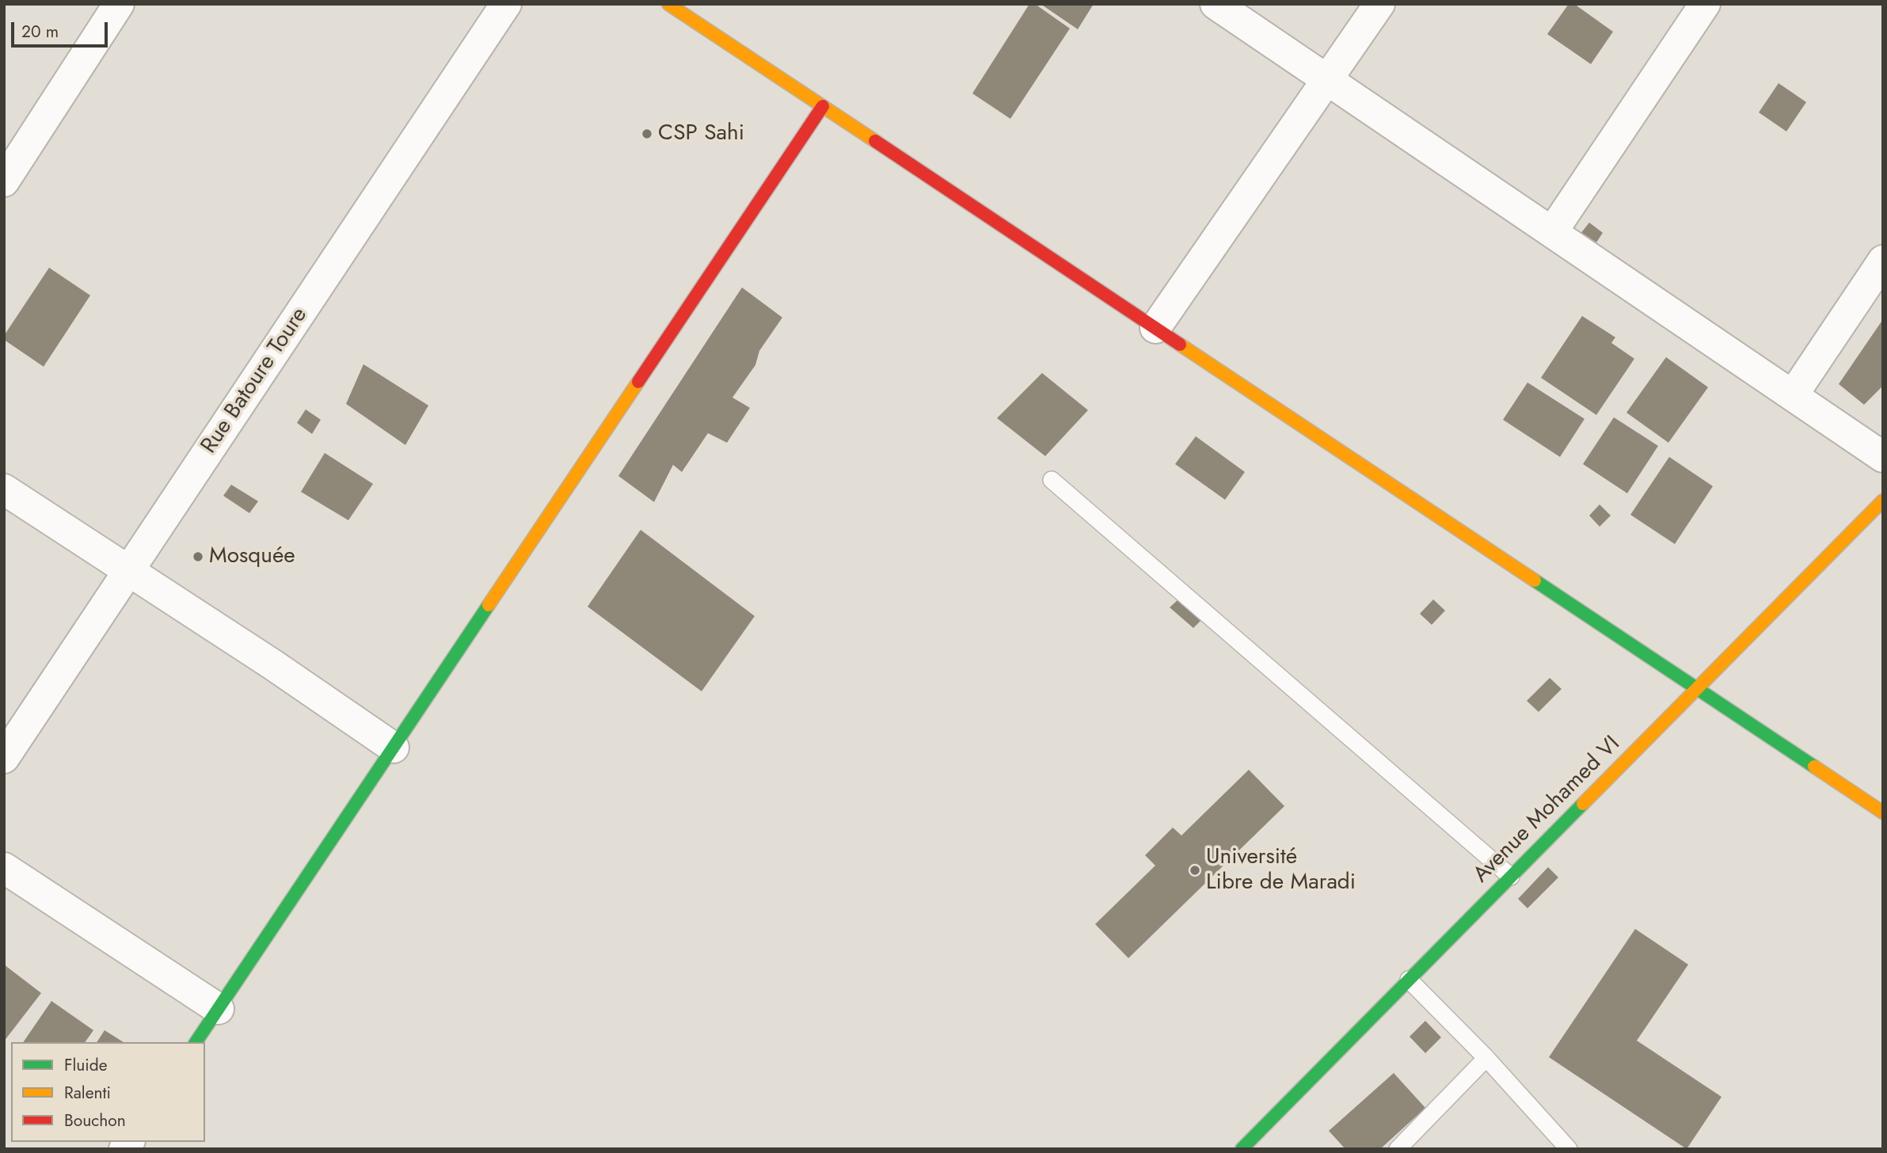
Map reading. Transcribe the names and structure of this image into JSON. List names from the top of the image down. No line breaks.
{"streets":{"street":["Rue Batoure Toure","Avenue Mohamed VI"]},"places":["CSP Sahi","Mosquée","Université Libre de Maradi"],"legend":["Fluide","Ralenti","Bouchon"],"scale_bar":"20 m"}
